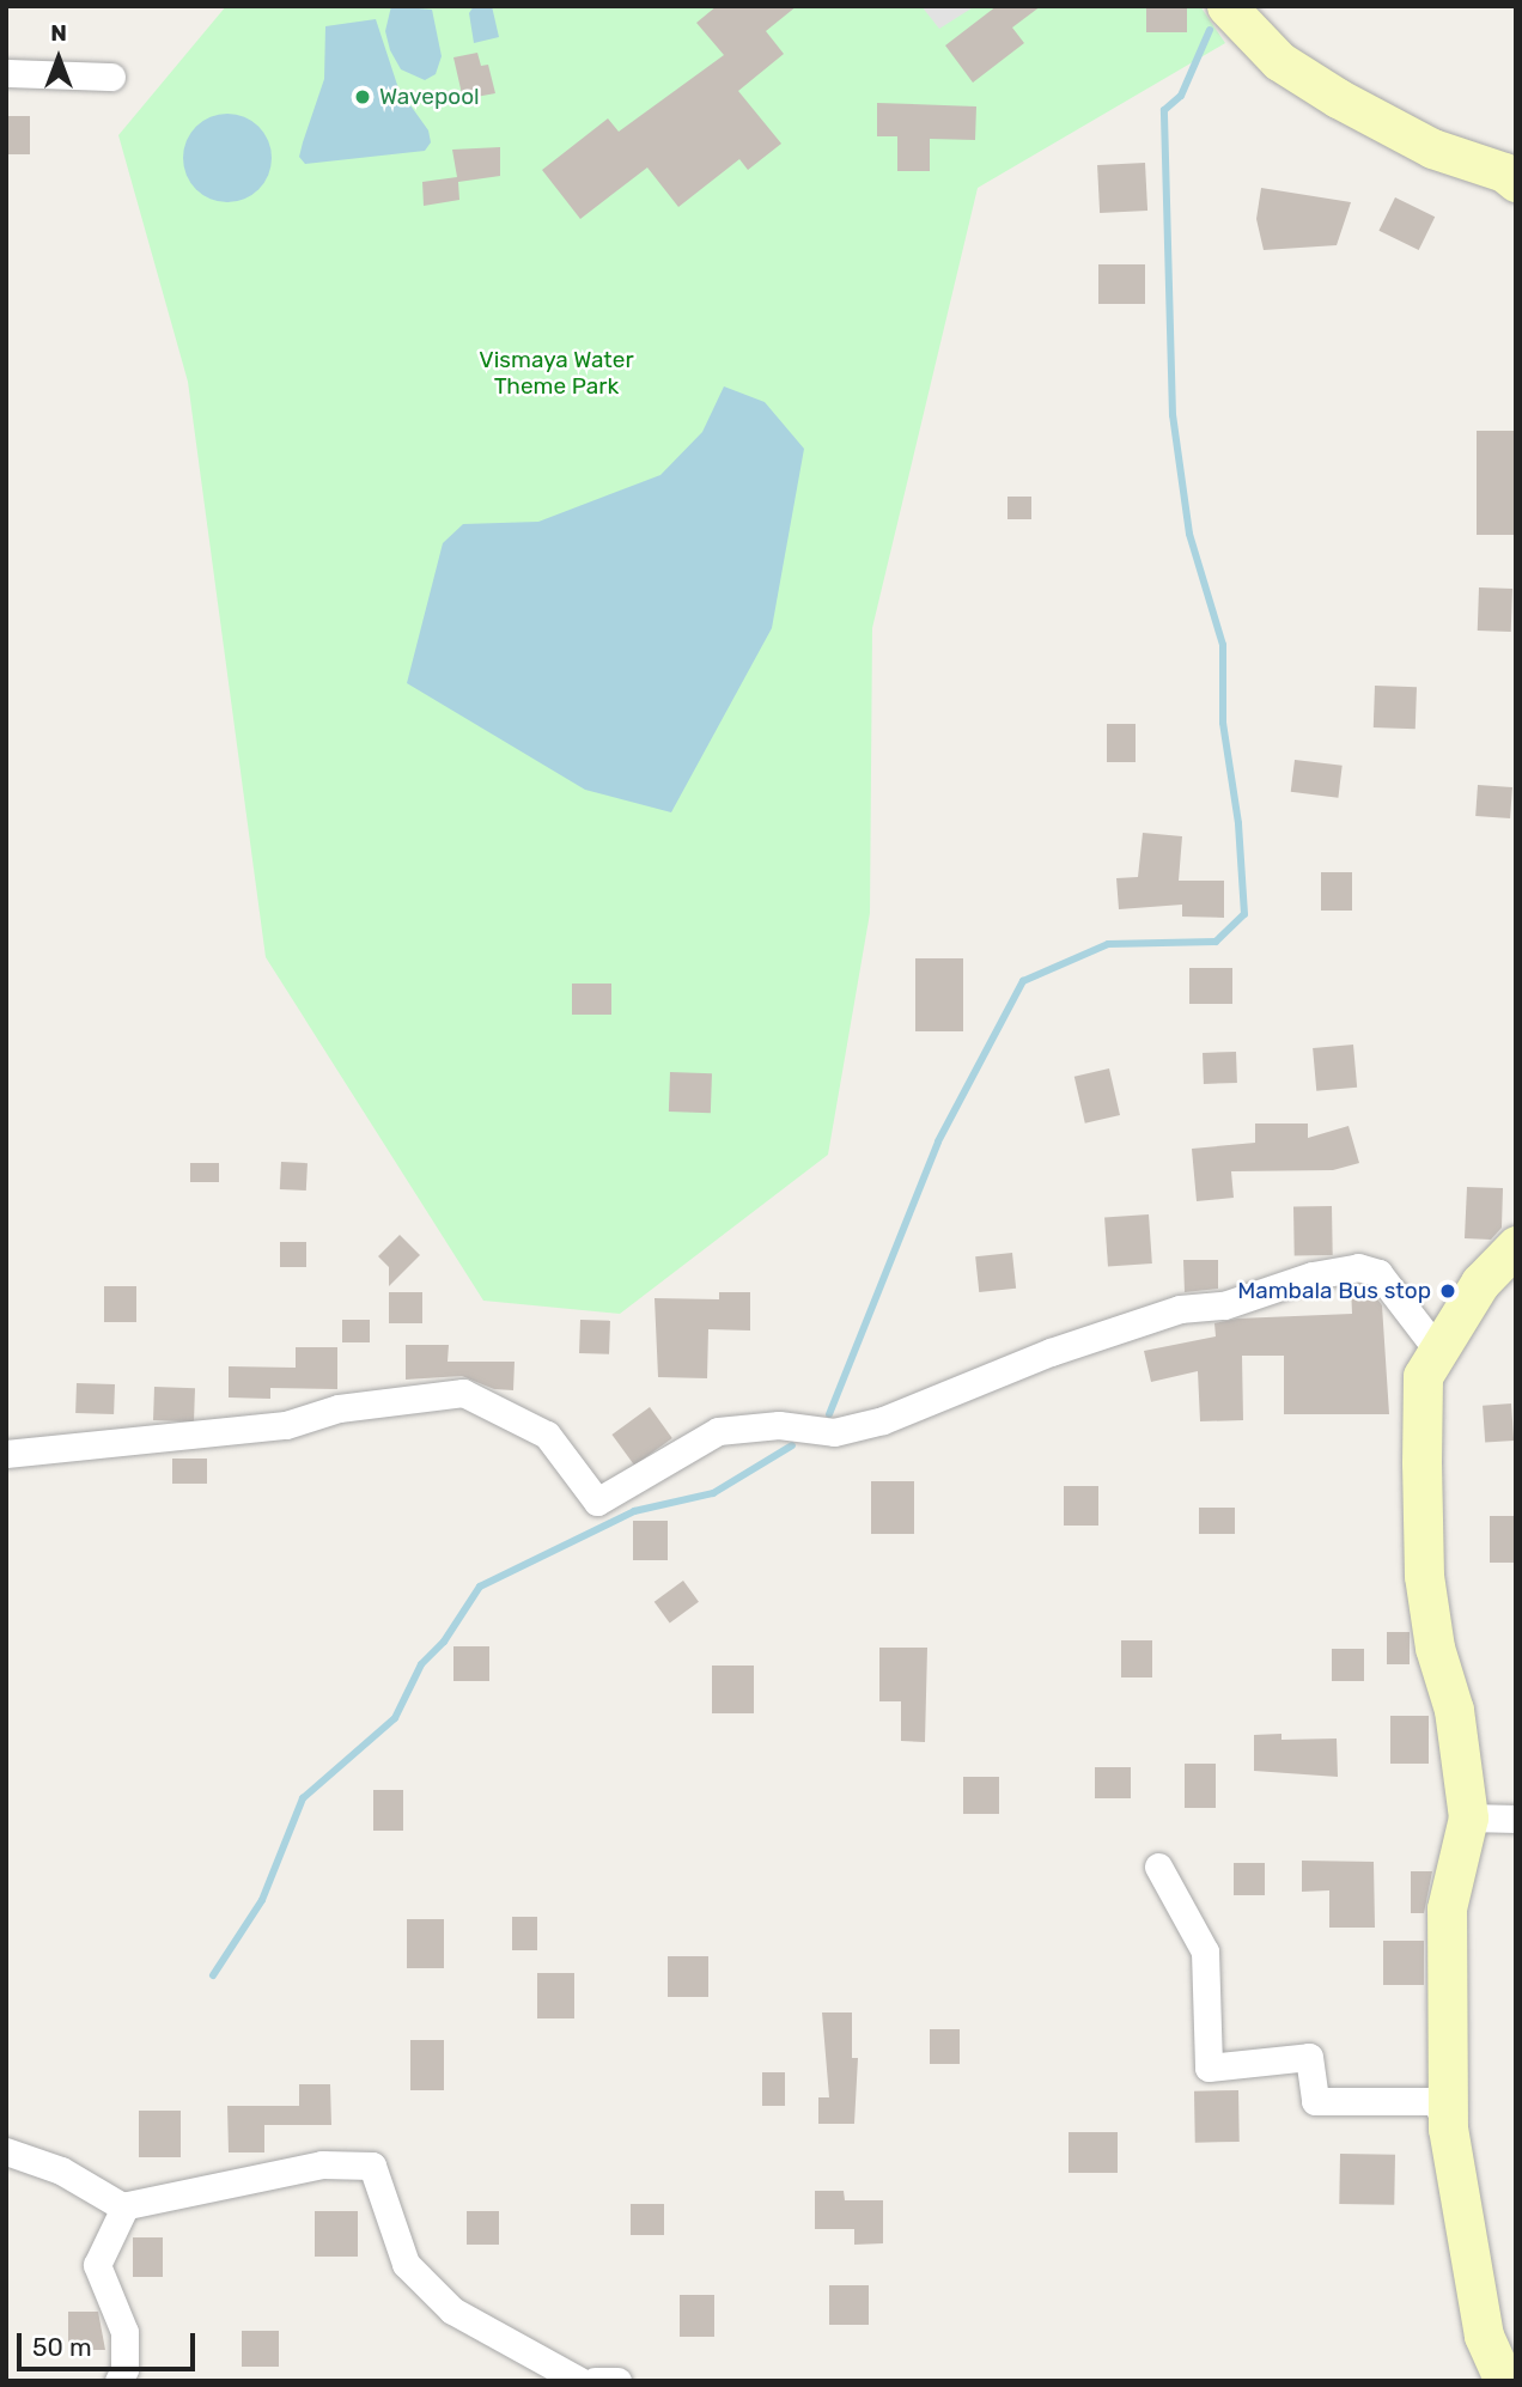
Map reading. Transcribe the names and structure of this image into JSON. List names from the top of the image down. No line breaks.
{"parks":["Vismaya Water Theme Park"],"places":["Wavepool","Mambala Bus stop"],"scale_bar":"50 m","north":"top"}
